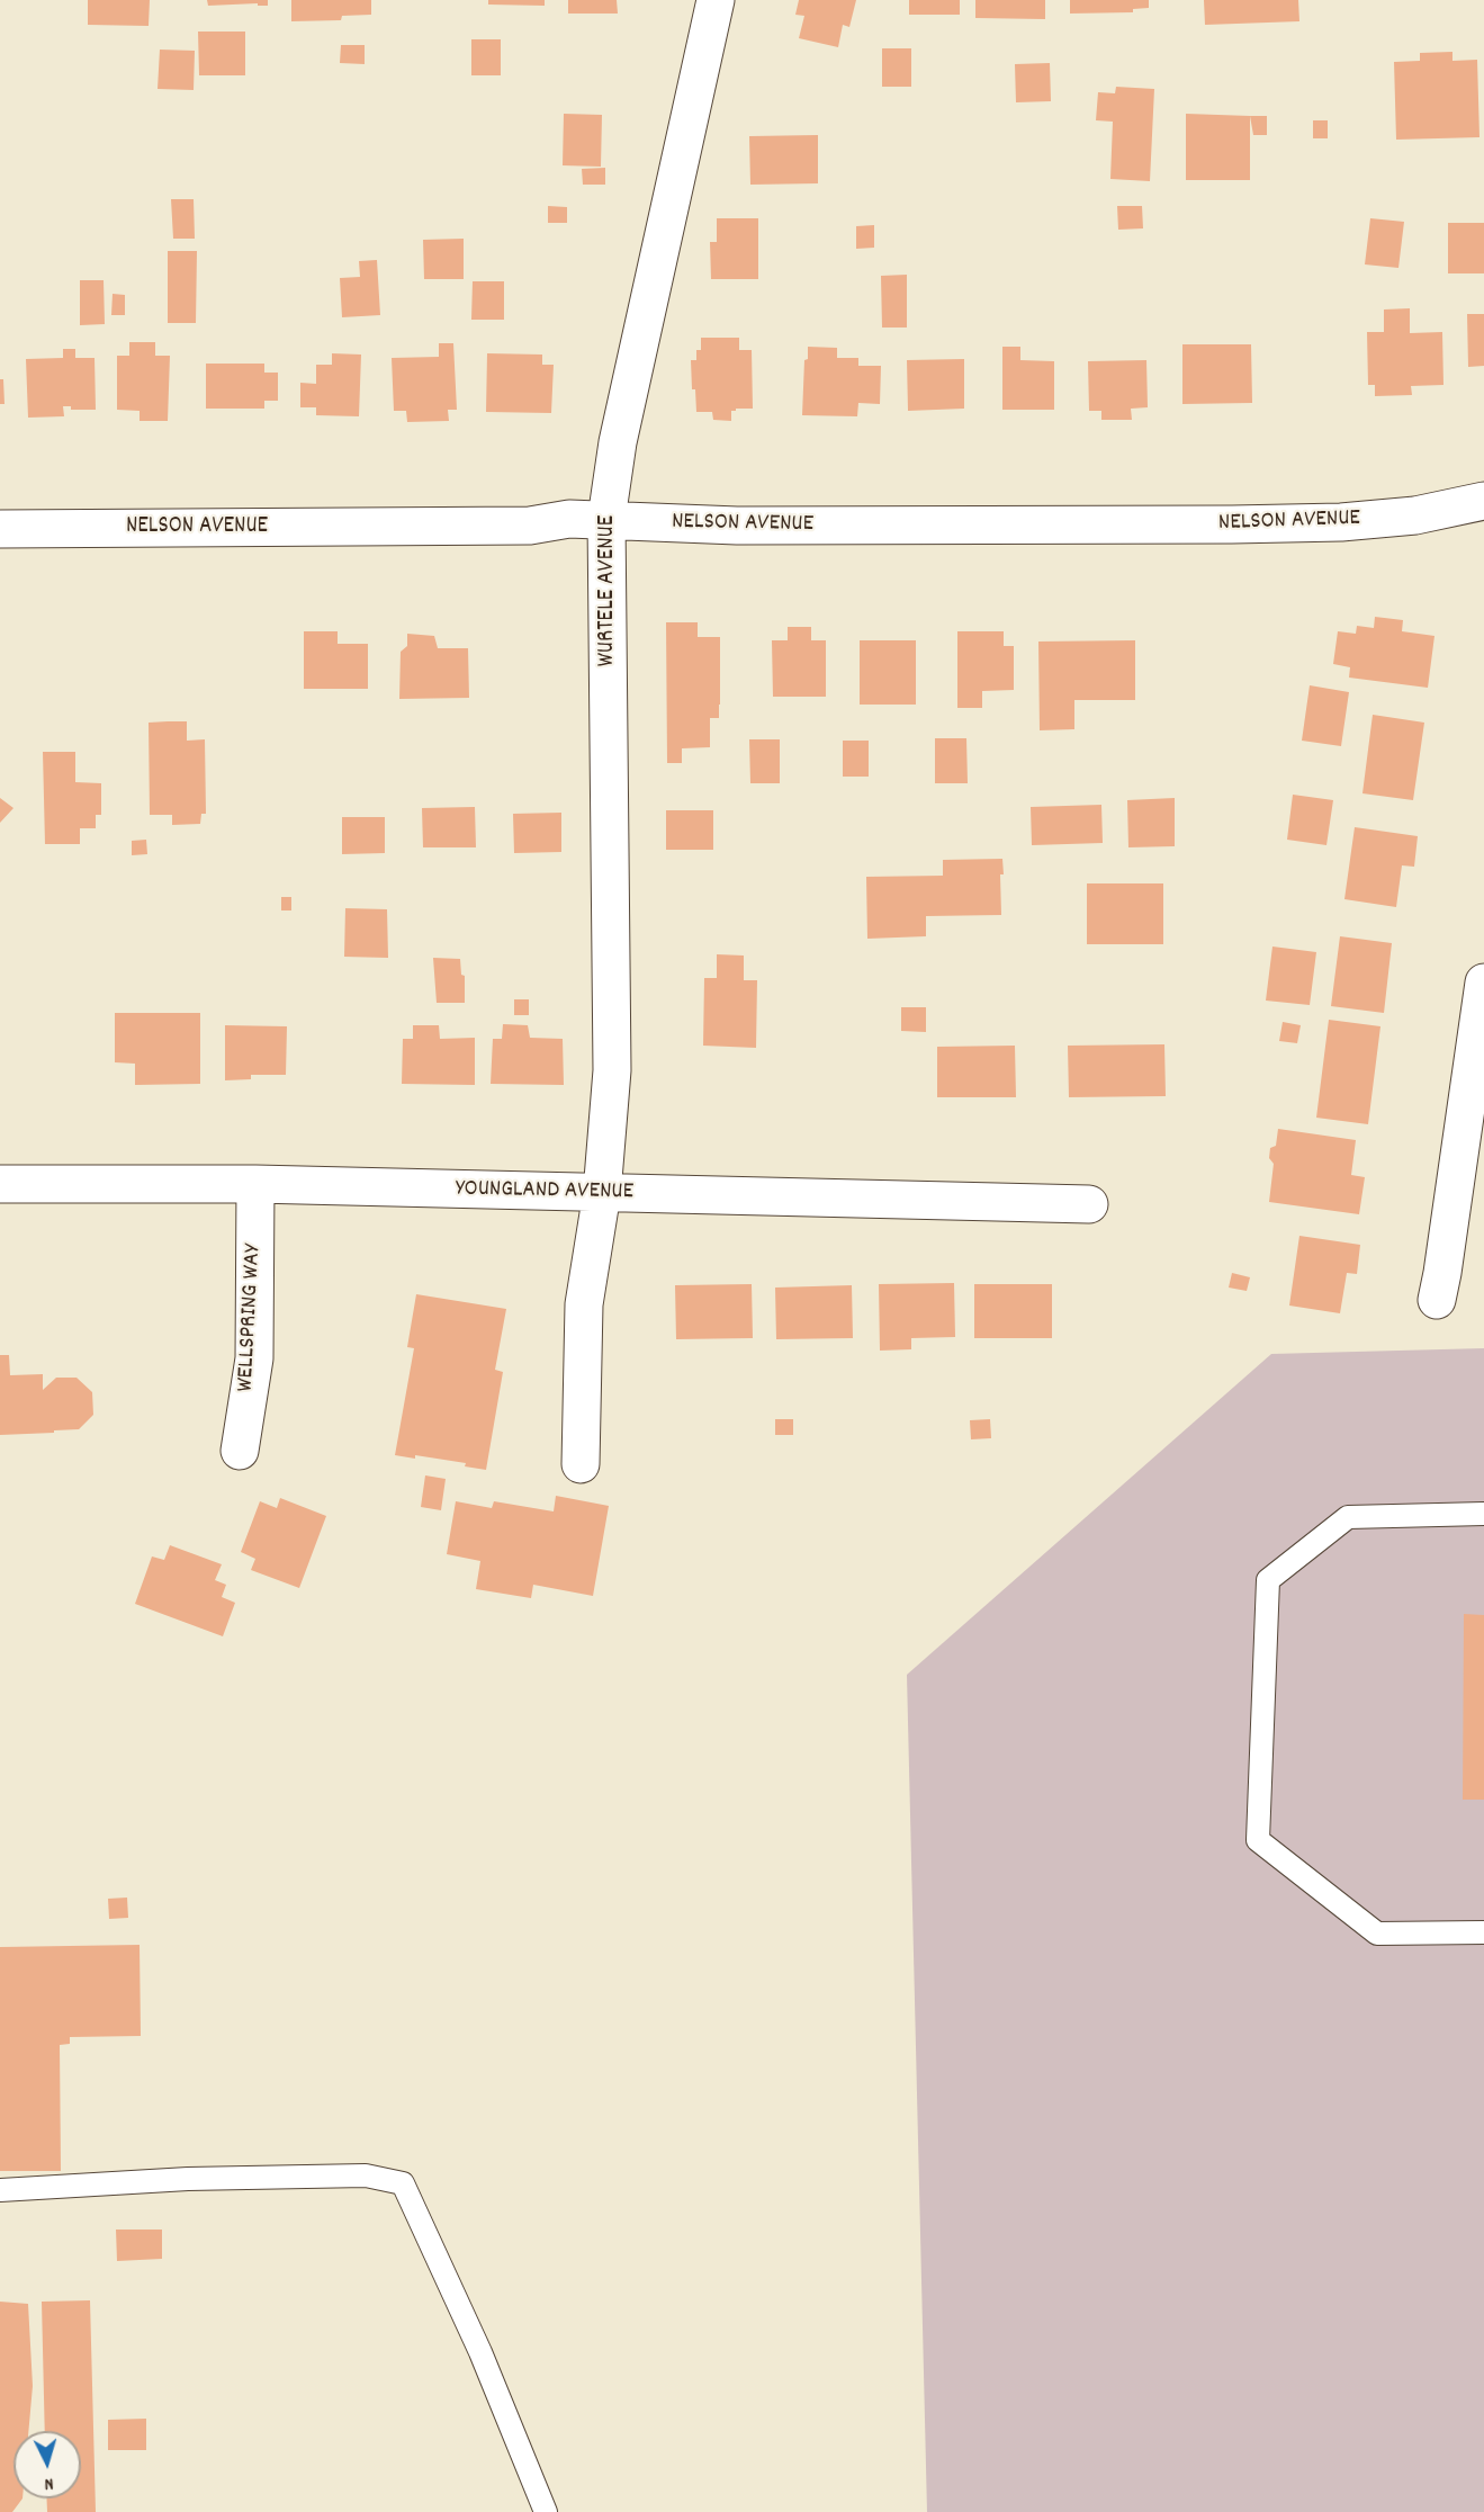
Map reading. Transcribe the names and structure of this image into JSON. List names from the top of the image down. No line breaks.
{"streets":{"street":["NELSON AVENUE","WURTELE AVENUE","YOUNGLAND AVENUE","WELLSPRING WAY"]},"crossings":[["NELSON AVENUE","WURTELE AVENUE"],["WURTELE AVENUE","YOUNGLAND AVENUE"],["YOUNGLAND AVENUE","WELLSPRING WAY"]],"north":"bottom"}
